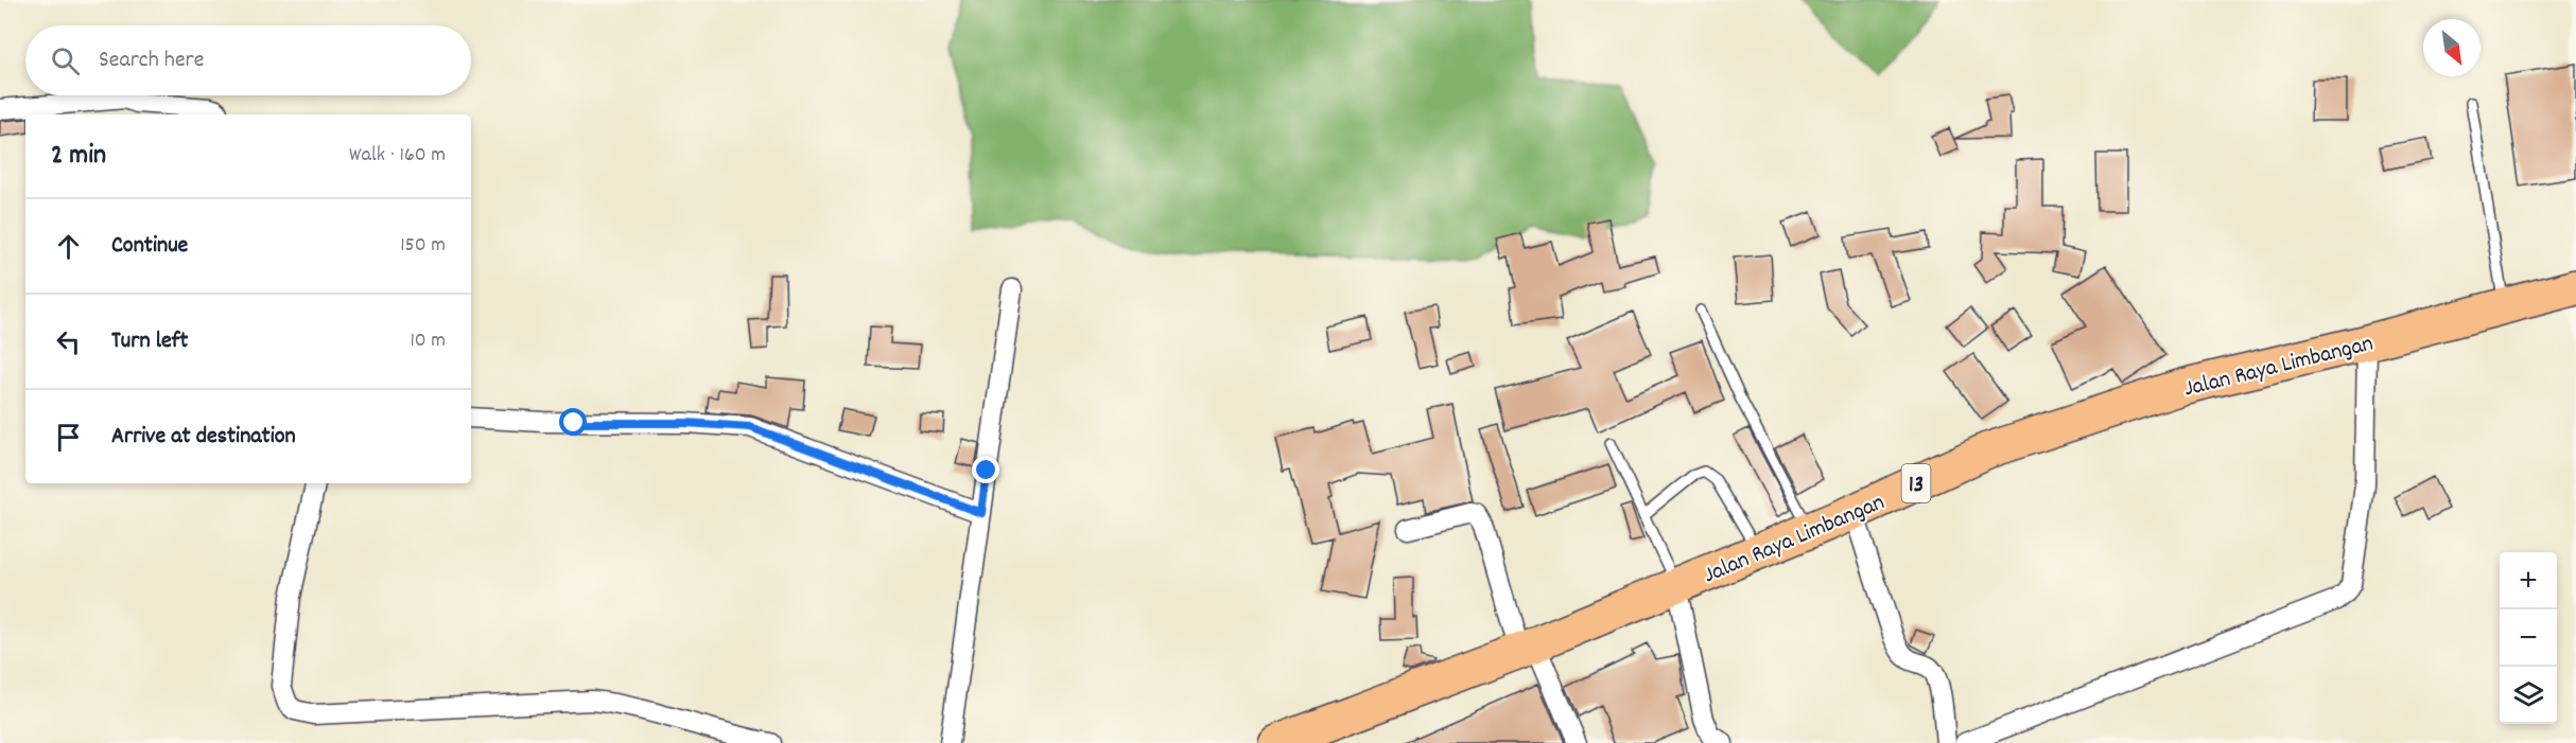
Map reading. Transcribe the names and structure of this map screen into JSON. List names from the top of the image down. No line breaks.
{"streets":{"highway":["Jalan Raya Limbangan","13"]},"north":"bottom right","page":{"search":"Search here","heading":["2 min","Walk · 160 m"],"list":[["Continue","150 m"],["Turn left","10 m"],"Arrive at destination"],"map_buttons":["+","−"]}}
